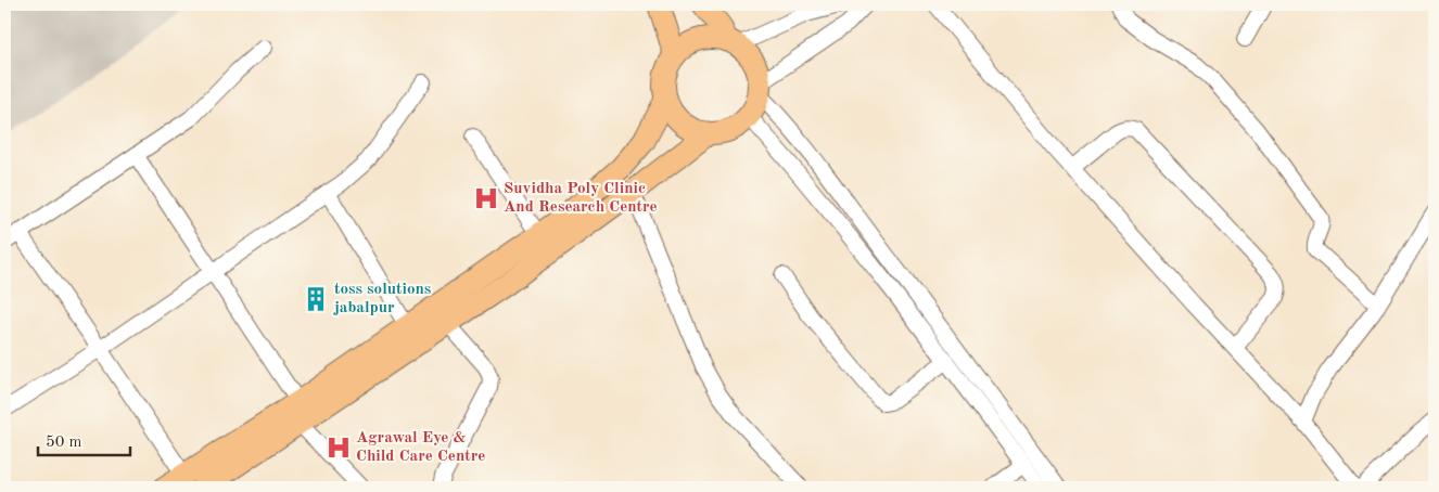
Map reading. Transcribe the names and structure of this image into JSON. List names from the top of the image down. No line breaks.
{"places":{"hospital":["Suvidha Poly Clinic And Research Centre","Agrawal Eye & Child Care Centre"],"building":["toss solutions jabalpur"]},"scale_bar":"50 m"}
